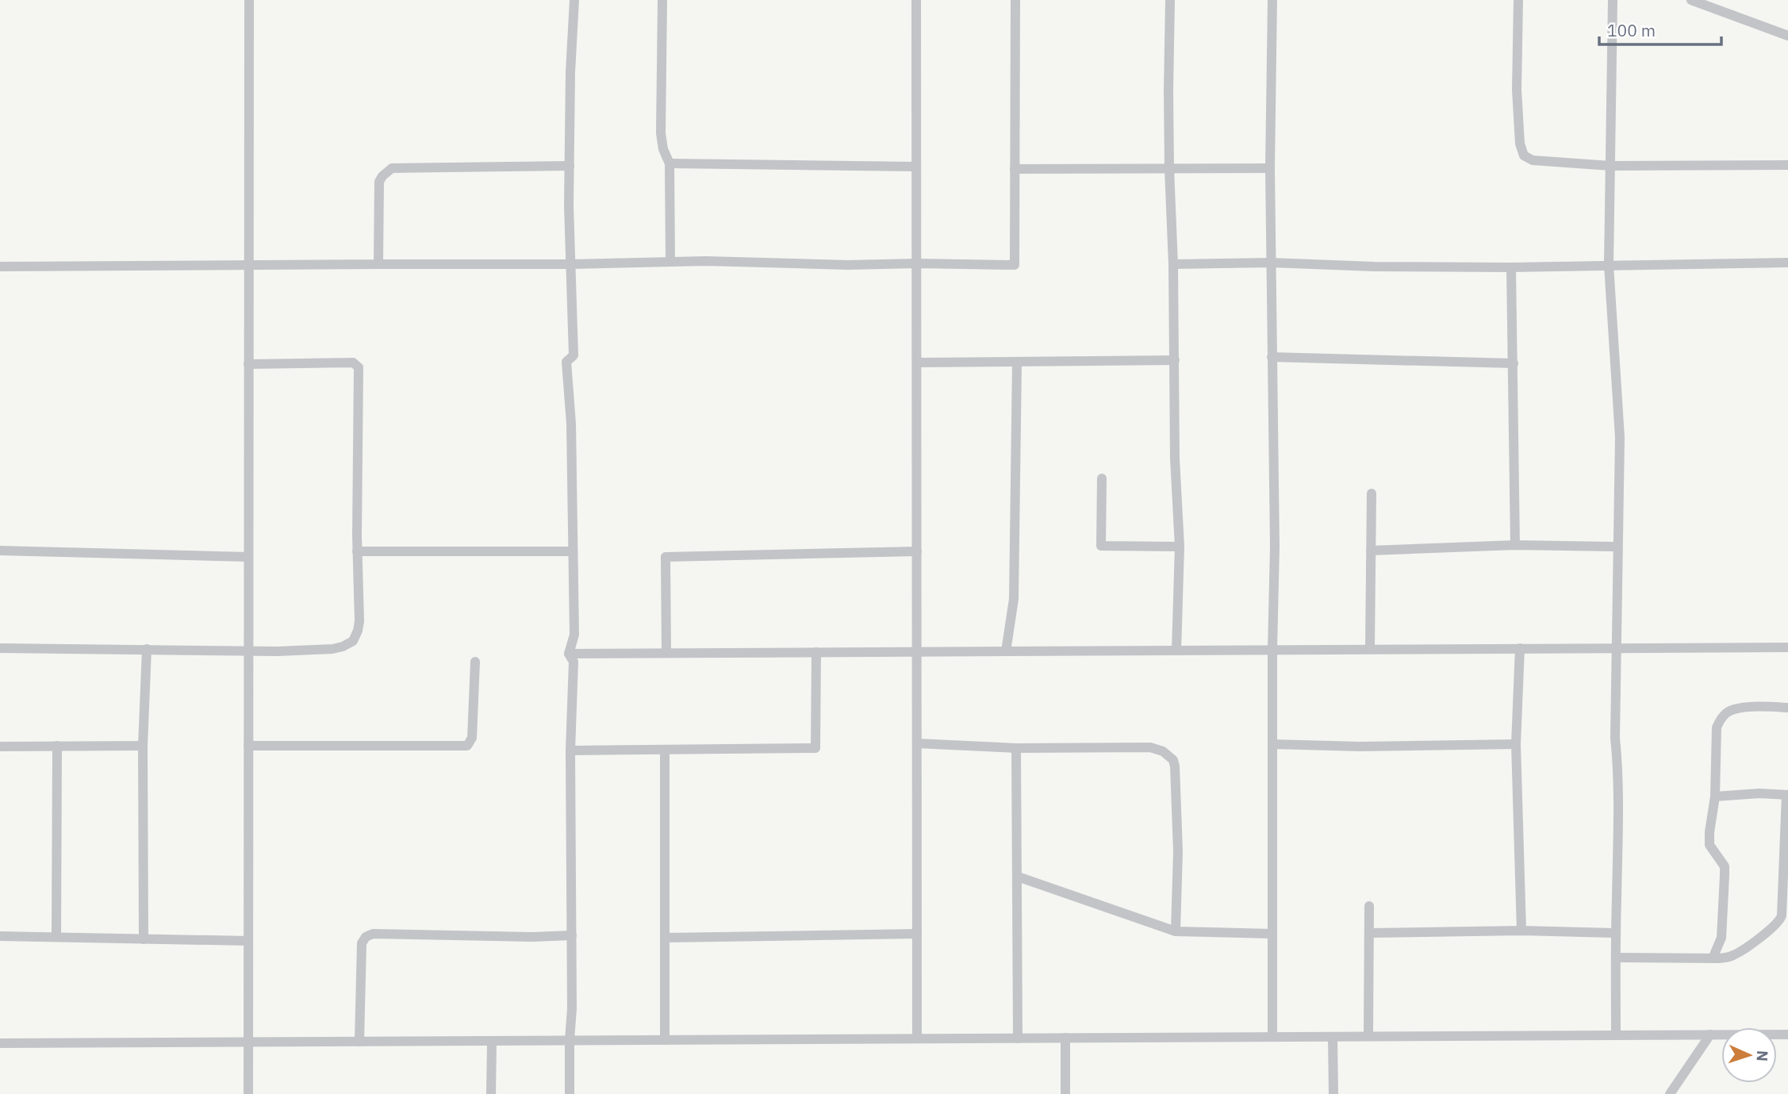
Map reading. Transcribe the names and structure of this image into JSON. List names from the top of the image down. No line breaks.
{"scale_bar":"100 m","north":"right"}
